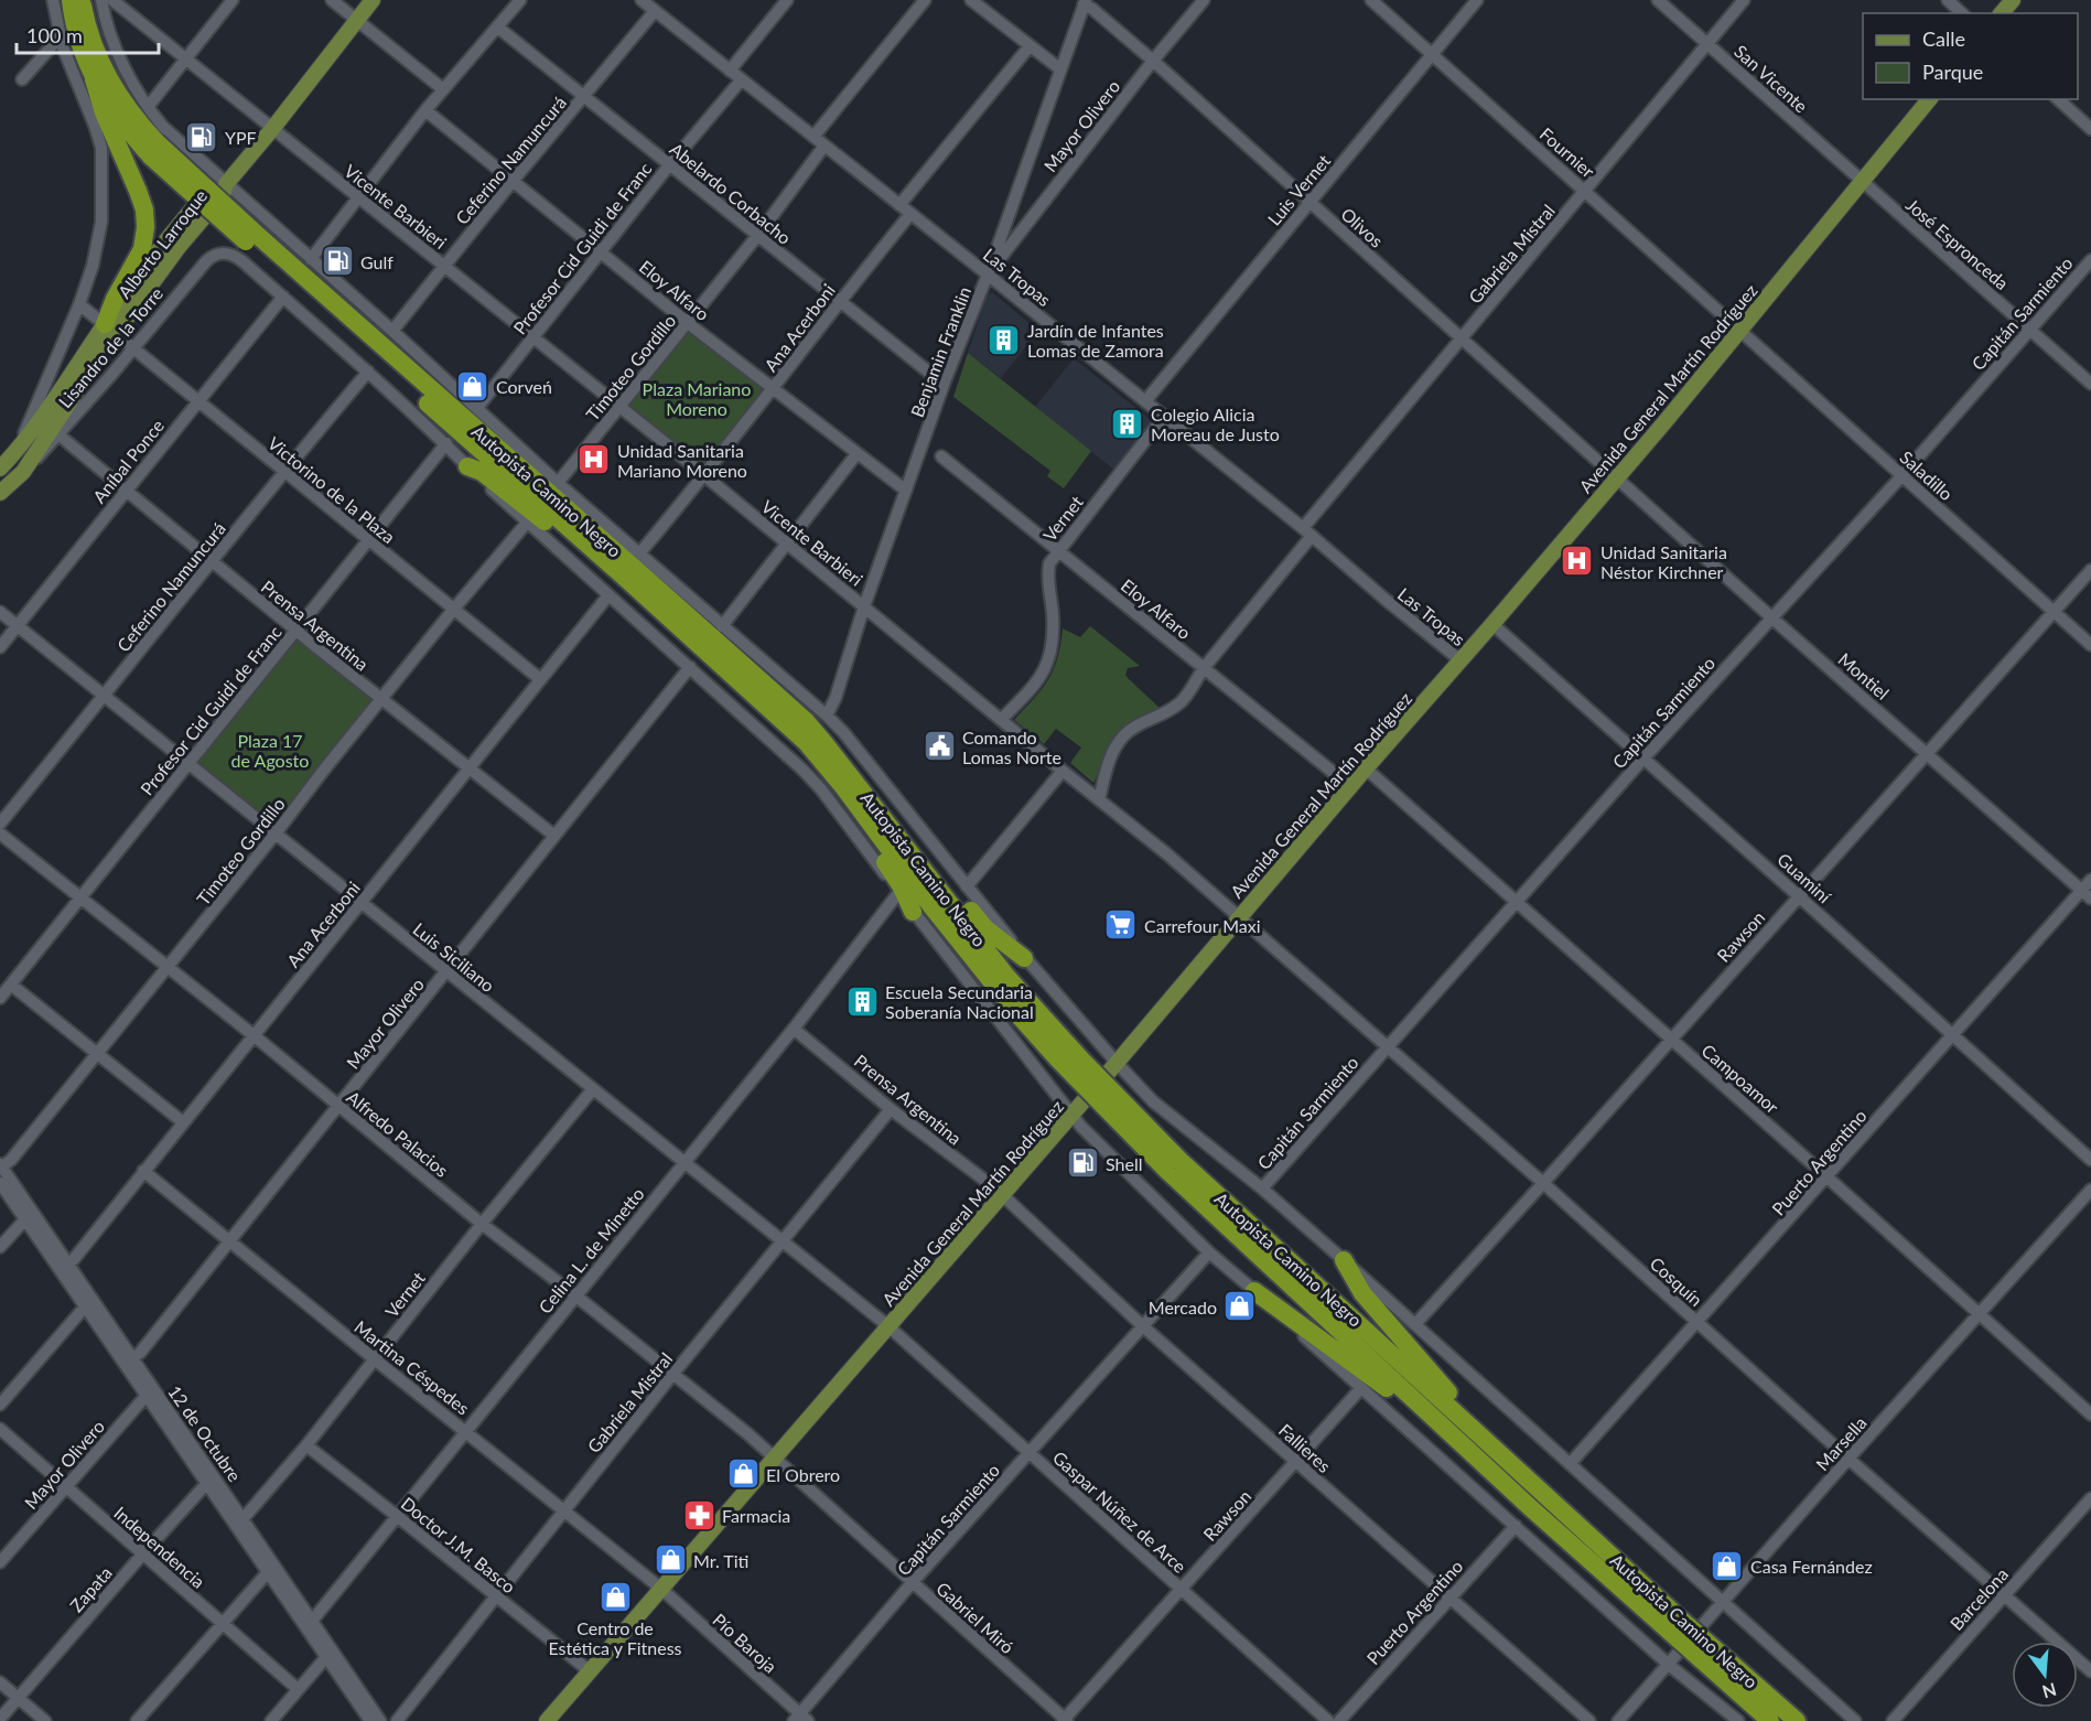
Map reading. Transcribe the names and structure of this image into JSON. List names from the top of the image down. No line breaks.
{"streets":{"highway":["Autopista Camino Negro"],"main road":["Alberto Larroque","Avenida General Martín Rodríguez"],"street":["San Vicente","Mayor Olivero","Fournier","Ceferino Namuncurá","Luis Vernet","Abelardo Corbacho","Vicente Barbieri","Olivos","José Espronceda","Profesor Cid Guidi de Franc","Gabriela Mistral","Las Tropas","Eloy Alfaro","Capitán Sarmiento","Ana Acerboni","Lisandro de la Torre","Benjamin Franklin","Timoteo Gordillo","Aníbal Ponce","Saladillo","Victorino de la Plaza","Vernet","Prensa Argentina","Montiel","Guaminí","Rawson","Luis Siciliano","Campoamor","Alfredo Palacios","Puerto Argentino","Celina L. de Minetto","Cosquín","Martina Céspedes","12 de Octubre","Marsella","Fallieres","Gaspar Núñez de Arce","Doctor J.M. Basco","Independencia","Zapata","Barcelona","Gabriel Miró","Pío Baroja"]},"crossings":[["San Vicente","José Espronceda"],["San Vicente","Gabriela Mistral"],["San Vicente","Avenida General Martín Rodríguez"],["Mayor Olivero","Olivos"],["Mayor Olivero","Las Tropas"],["Mayor Olivero","Benjamin Franklin"],["Mayor Olivero","Prensa Argentina"],["Mayor Olivero","Luis Siciliano"],["Mayor Olivero","Alfredo Palacios"],["Mayor Olivero","Martina Céspedes"],["Mayor Olivero","12 de Octubre"],["Mayor Olivero","Independencia"],["Fournier","Luis Vernet"],["Fournier","Gabriela Mistral"],["Fournier","Avenida General Martín Rodríguez"],["Fournier","Saladillo"],["Ceferino Namuncurá","Abelardo Corbacho"],["Ceferino Namuncurá","Vicente Barbieri"],["Ceferino Namuncurá","Las Tropas"],["Ceferino Namuncurá","Eloy Alfaro"],["Ceferino Namuncurá","Victorino de la Plaza"],["Ceferino Namuncurá","Prensa Argentina"],["Ceferino Namuncurá","Luis Siciliano"],["Luis Vernet","Olivos"],["Luis Vernet","Las Tropas"],["Abelardo Corbacho","Profesor Cid Guidi de Franc"],["Abelardo Corbacho","Ana Acerboni"],["Abelardo Corbacho","Benjamin Franklin"],["Abelardo Corbacho","Timoteo Gordillo"],["Vicente Barbieri","Profesor Cid Guidi de Franc"],["Vicente Barbieri","Gabriela Mistral"],["Vicente Barbieri","Ana Acerboni"],["Vicente Barbieri","Benjamin Franklin"],["Vicente Barbieri","Timoteo Gordillo"],["Vicente Barbieri","Avenida General Martín Rodríguez"],["Vicente Barbieri","Vernet"],["Vicente Barbieri","Cosquín"],["Olivos","Gabriela Mistral"],["Olivos","Benjamin Franklin"],["Olivos","Avenida General Martín Rodríguez"],["Olivos","Montiel"],["Alberto Larroque","Lisandro de la Torre"],["Alberto Larroque","Victorino de la Plaza"],["José Espronceda","Capitán Sarmiento"],["José Espronceda","Avenida General Martín Rodríguez"],["Profesor Cid Guidi de Franc","Las Tropas"],["Profesor Cid Guidi de Franc","Eloy Alfaro"],["Profesor Cid Guidi de Franc","Victorino de la Plaza"],["Profesor Cid Guidi de Franc","Prensa Argentina"],["Profesor Cid Guidi de Franc","Luis Siciliano"],["Profesor Cid Guidi de Franc","Alfredo Palacios"],["Gabriela Mistral","Las Tropas"],["Gabriela Mistral","Eloy Alfaro"],["Gabriela Mistral","Prensa Argentina"],["Gabriela Mistral","Luis Siciliano"],["Gabriela Mistral","Alfredo Palacios"],["Gabriela Mistral","Martina Céspedes"],["Gabriela Mistral","Doctor J.M. Basco"],["Las Tropas","Ana Acerboni"],["Las Tropas","Benjamin Franklin"],["Las Tropas","Timoteo Gordillo"],["Las Tropas","Avenida General Martín Rodríguez"],["Las Tropas","Vernet"],["Eloy Alfaro","Ana Acerboni"],["Eloy Alfaro","Benjamin Franklin"],["Eloy Alfaro","Timoteo Gordillo"],["Eloy Alfaro","Avenida General Martín Rodríguez"],["Eloy Alfaro","Vernet"],["Capitán Sarmiento","Saladillo"],["Capitán Sarmiento","Montiel"],["Capitán Sarmiento","Guaminí"],["Capitán Sarmiento","Campoamor"],["Capitán Sarmiento","Cosquín"],["Capitán Sarmiento","Fallieres"],["Capitán Sarmiento","Gaspar Núñez de Arce"],["Capitán Sarmiento","Gabriel Miró"],["Capitán Sarmiento","Pío Baroja"],["Ana Acerboni","Victorino de la Plaza"],["Ana Acerboni","Prensa Argentina"],["Ana Acerboni","Luis Siciliano"],["Ana Acerboni","Alfredo Palacios"],["Ana Acerboni","Martina Céspedes"],["Ana Acerboni","12 de Octubre"],["Lisandro de la Torre","Aníbal Ponce"],["Lisandro de la Torre","Victorino de la Plaza"],["Lisandro de la Torre","Prensa Argentina"],["Timoteo Gordillo","Victorino de la Plaza"],["Timoteo Gordillo","Prensa Argentina"],["Timoteo Gordillo","Luis Siciliano"],["Timoteo Gordillo","Alfredo Palacios"],["Timoteo Gordillo","12 de Octubre"],["Avenida General Martín Rodríguez","Saladillo"],["Avenida General Martín Rodríguez","Prensa Argentina"],["Avenida General Martín Rodríguez","Montiel"],["Avenida General Martín Rodríguez","Guaminí"],["Avenida General Martín Rodríguez","Luis Siciliano"],["Avenida General Martín Rodríguez","Campoamor"],["Avenida General Martín Rodríguez","Alfredo Palacios"],["Avenida General Martín Rodríguez","Cosquín"],["Avenida General Martín Rodríguez","Martina Céspedes"],["Avenida General Martín Rodríguez","Fallieres"],["Avenida General Martín Rodríguez","Gaspar Núñez de Arce"],["Avenida General Martín Rodríguez","Doctor J.M. Basco"],["Avenida General Martín Rodríguez","Gabriel Miró"],["Avenida General Martín Rodríguez","Pío Baroja"],["Aníbal Ponce","Victorino de la Plaza"],["Aníbal Ponce","Prensa Argentina"],["Aníbal Ponce","Luis Siciliano"],["Saladillo","Rawson"],["Vernet","Luis Siciliano"],["Vernet","Alfredo Palacios"],["Vernet","Martina Céspedes"],["Vernet","12 de Octubre"],["Vernet","Doctor J.M. Basco"],["Prensa Argentina","Celina L. de Minetto"],["Prensa Argentina","Fallieres"],["Montiel","Rawson"],["Montiel","Puerto Argentino"],["Guaminí","Rawson"],["Guaminí","Puerto Argentino"],["Rawson","Campoamor"],["Rawson","Cosquín"],["Rawson","Fallieres"],["Rawson","Gaspar Núñez de Arce"],["Rawson","Gabriel Miró"],["Luis Siciliano","Celina L. de Minetto"],["Luis Siciliano","Gaspar Núñez de Arce"],["Campoamor","Puerto Argentino"],["Campoamor","Marsella"],["Alfredo Palacios","Celina L. de Minetto"],["Alfredo Palacios","Gabriel Miró"],["Puerto Argentino","Cosquín"],["Puerto Argentino","Fallieres"],["Celina L. de Minetto","Martina Céspedes"],["Celina L. de Minetto","12 de Octubre"],["Celina L. de Minetto","Doctor J.M. Basco"],["Cosquín","Marsella"],["Cosquín","Barcelona"],["Martina Céspedes","Pío Baroja"],["12 de Octubre","Zapata"],["Independencia","Zapata"]],"parks":["Plaza Mariano Moreno","Plaza 17 de Agosto"],"places":{"fuel station":["YPF","Gulf","Shell"],"building":["Jardín de Infantes Lomas de Zamora","Colegio Alicia Moreau de Justo","Escuela Secundaria Soberanía Nacional"],"shop":["Corveń","Mercado","El Obrero","Mr. Titi","Casa Fernández","Centro de Estética y Fitness"],"hospital":["Unidad Sanitaria Mariano Moreno","Unidad Sanitaria Néstor Kirchner"],"public building":["Comando Lomas Norte"],"supermarket":["Carrefour Maxi"],"pharmacy":["Farmacia"]},"legend":["Calle","Parque"],"scale_bar":"100 m","north":"bottom"}
